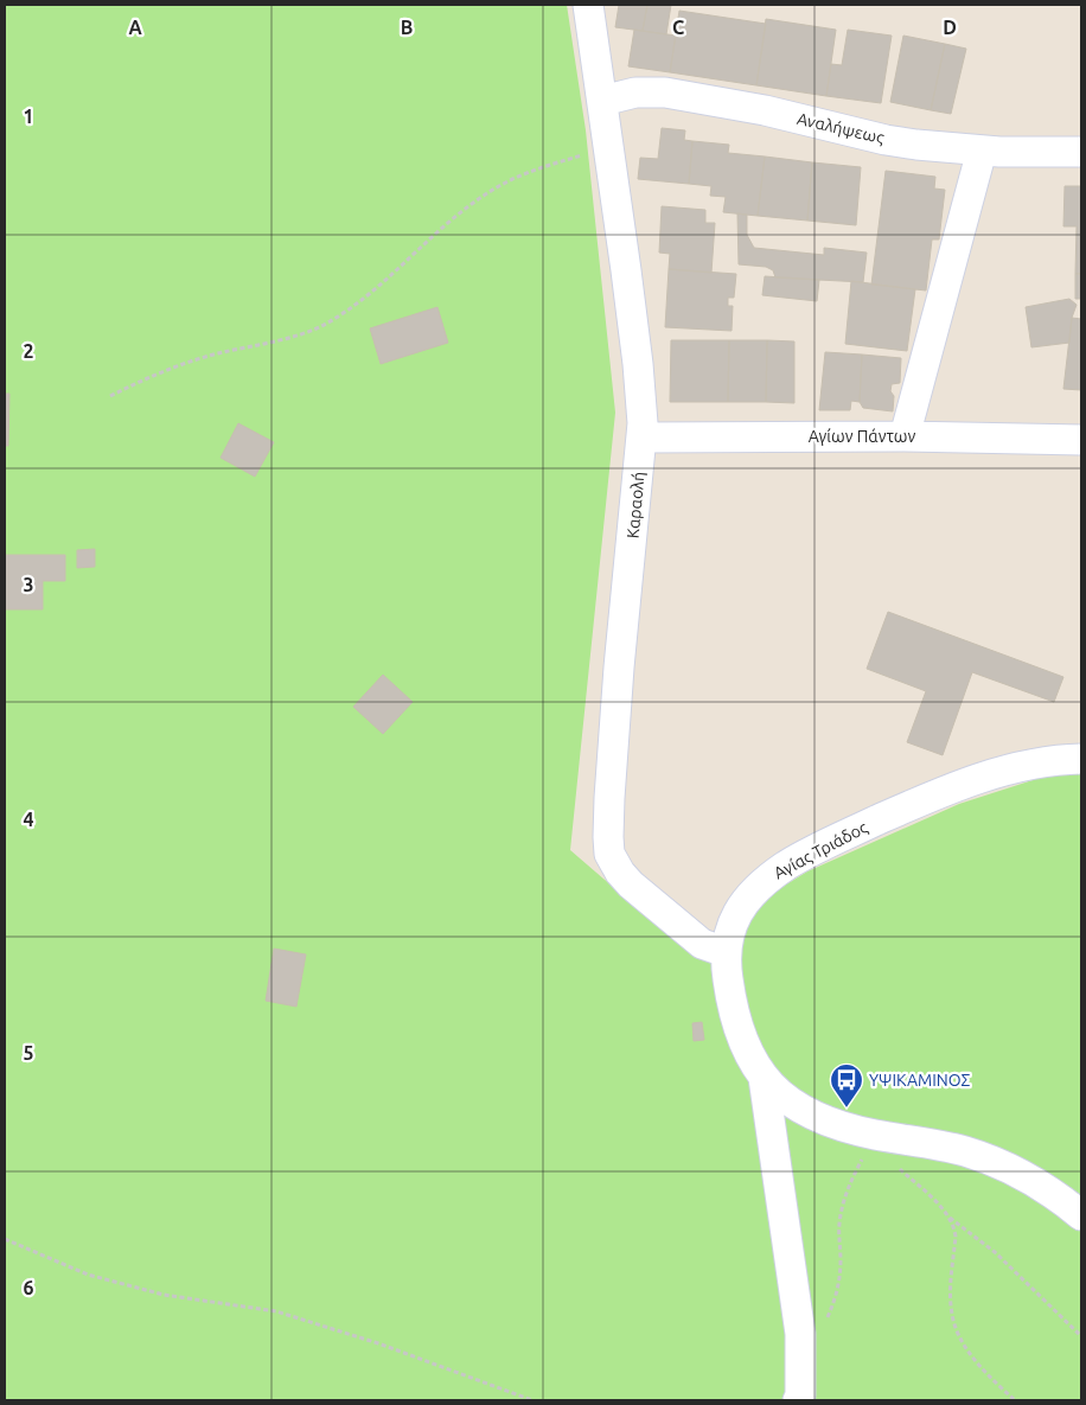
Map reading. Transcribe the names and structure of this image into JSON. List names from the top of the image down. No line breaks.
{"streets":{"street":["Αναλήψεως","Αγίων Πάντων","Καραολή","Αγίας Τριάδος"]},"crossings":[["Αναλήψεως","Καραολή"],["Αγίων Πάντων","Καραολή"],["Καραολή","Αγίας Τριάδος"]],"places":{"bus stop":["ΥΨΙΚΑΜΙΝΟΣ"]},"grid":{"columns":["A","B","C","D"],"rows":["1","2","3","4","5","6"]}}
